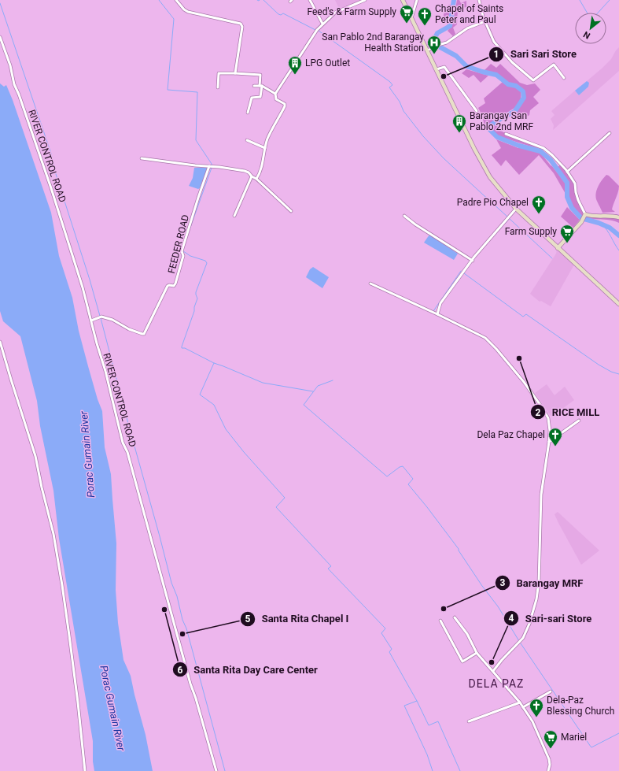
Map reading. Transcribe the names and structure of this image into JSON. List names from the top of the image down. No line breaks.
{"streets":{"street":["RIVER CONTROL ROAD","FEEDER ROAD"]},"crossings":[["RIVER CONTROL ROAD","FEEDER ROAD"]],"districts":["DELA PAZ"],"water":["Porac Gumain River"],"places":{"supermarket":["Feed's & Farm Supply","Farm Supply","Mariel"],"church":["Chapel of Saints Peter and Paul","Padre Pio Chapel","Dela Paz Chapel","Dela-Paz Blessing Church"],"hospital":["San Pablo 2nd Barangay Health Station"],"building":["LPG Outlet","Barangay San Pablo 2nd MRF"],"other":["Sari Sari Store","RICE MILL","Barangay MRF","Santa Rita Day Care Center","Santa Rita Chapel I","Sari-sari Store"]},"north":"bottom left"}
